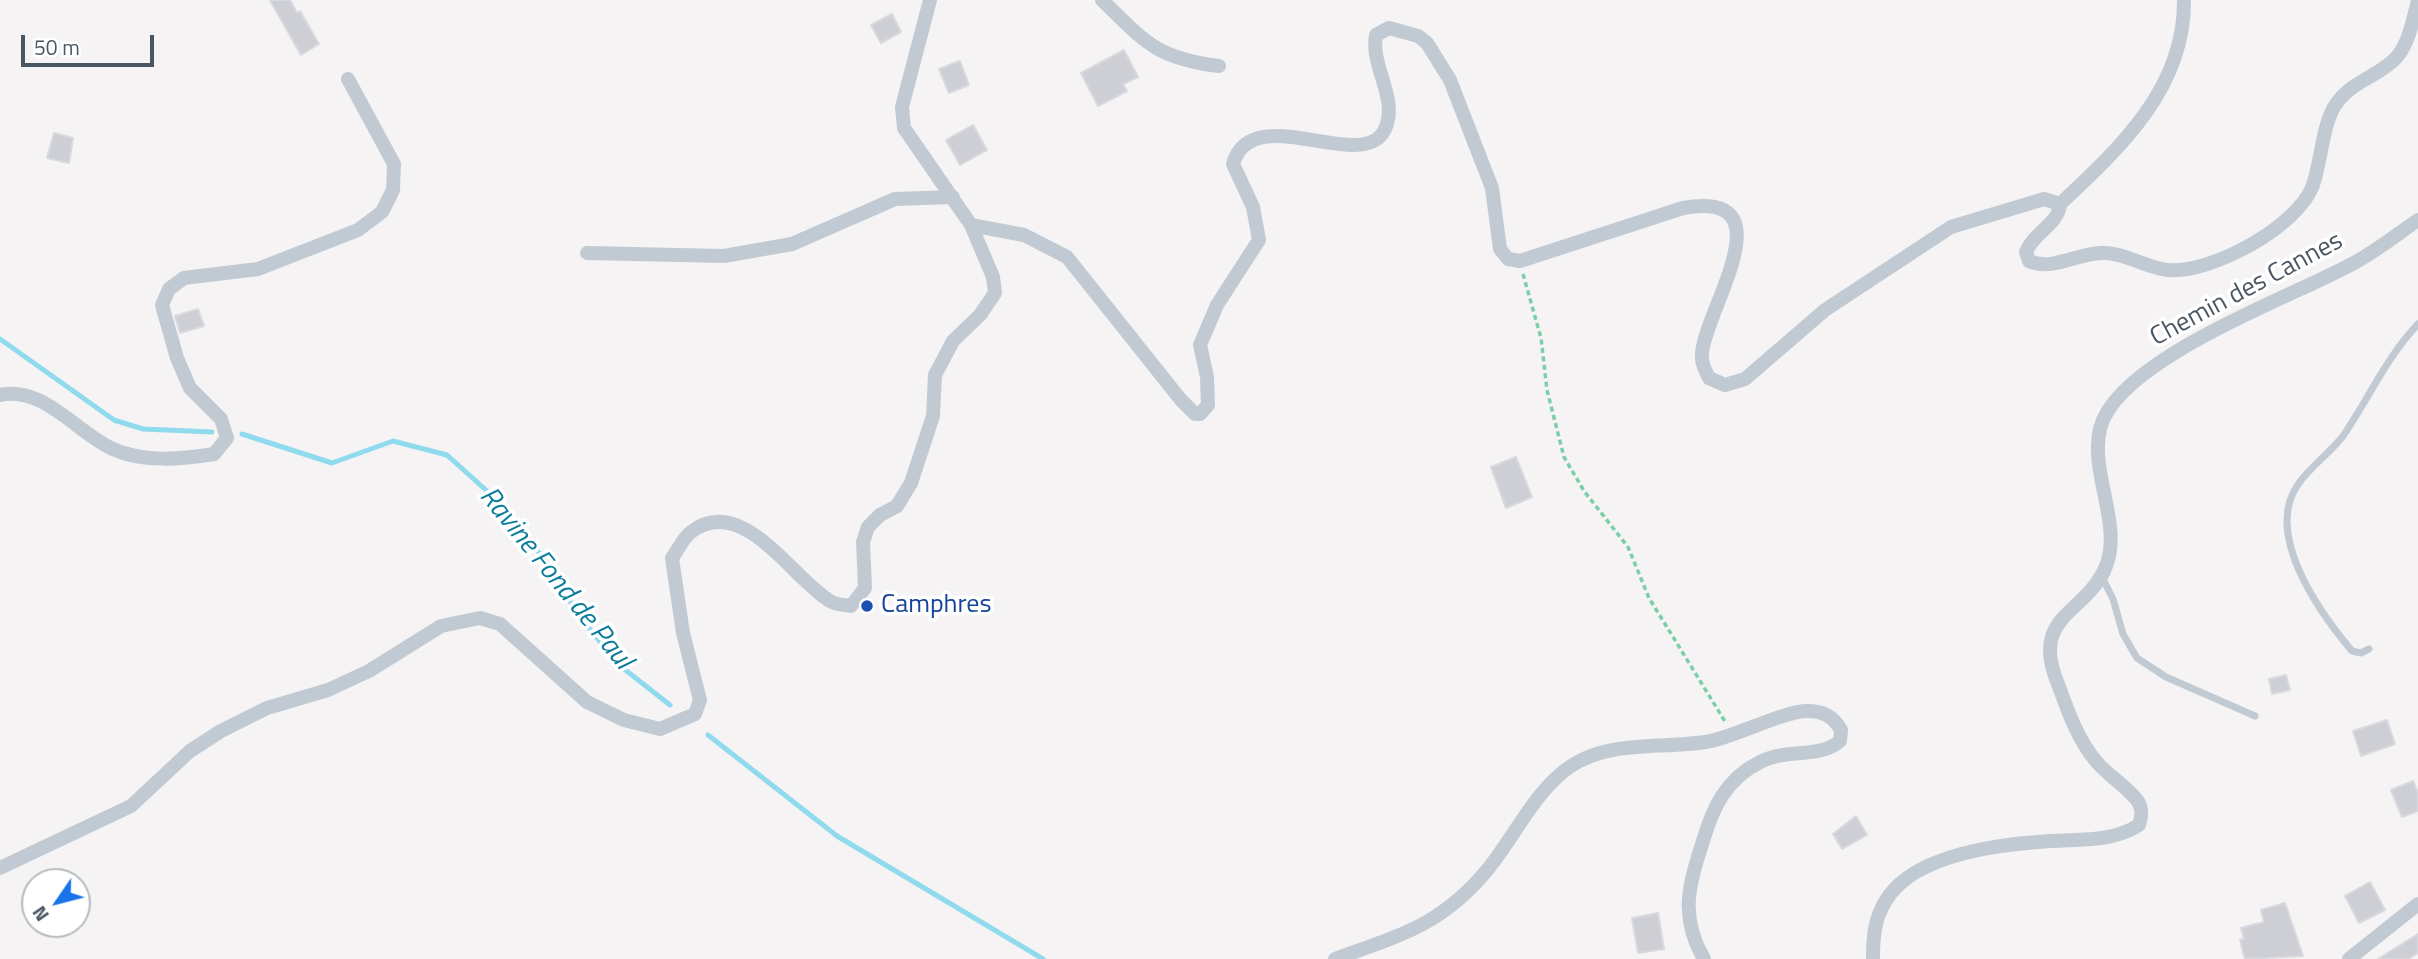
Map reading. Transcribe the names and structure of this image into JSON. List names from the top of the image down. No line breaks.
{"streets":{"street":["Chemin des Cannes"]},"water":["Ravine Fond de Paul"],"places":["Camphres"],"scale_bar":"50 m","north":"bottom left"}
